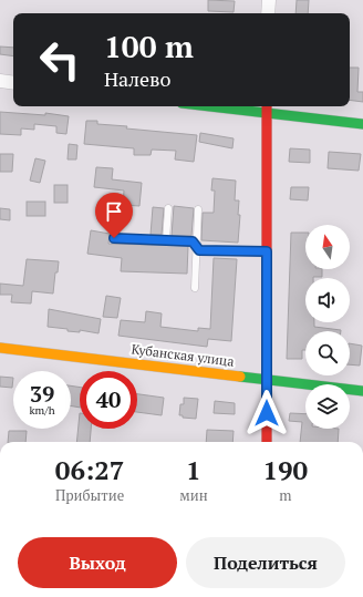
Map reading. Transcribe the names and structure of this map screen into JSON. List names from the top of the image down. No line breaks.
{"streets":{"street":["Кубанская улица"]},"north":"top","page":{"turn":["100 m","Налево"],"speed":"39 km/h","limit":"40","eta":["06:27","Прибытие","1","мин","190","m"],"buttons":["Выход","Поделиться"]}}
